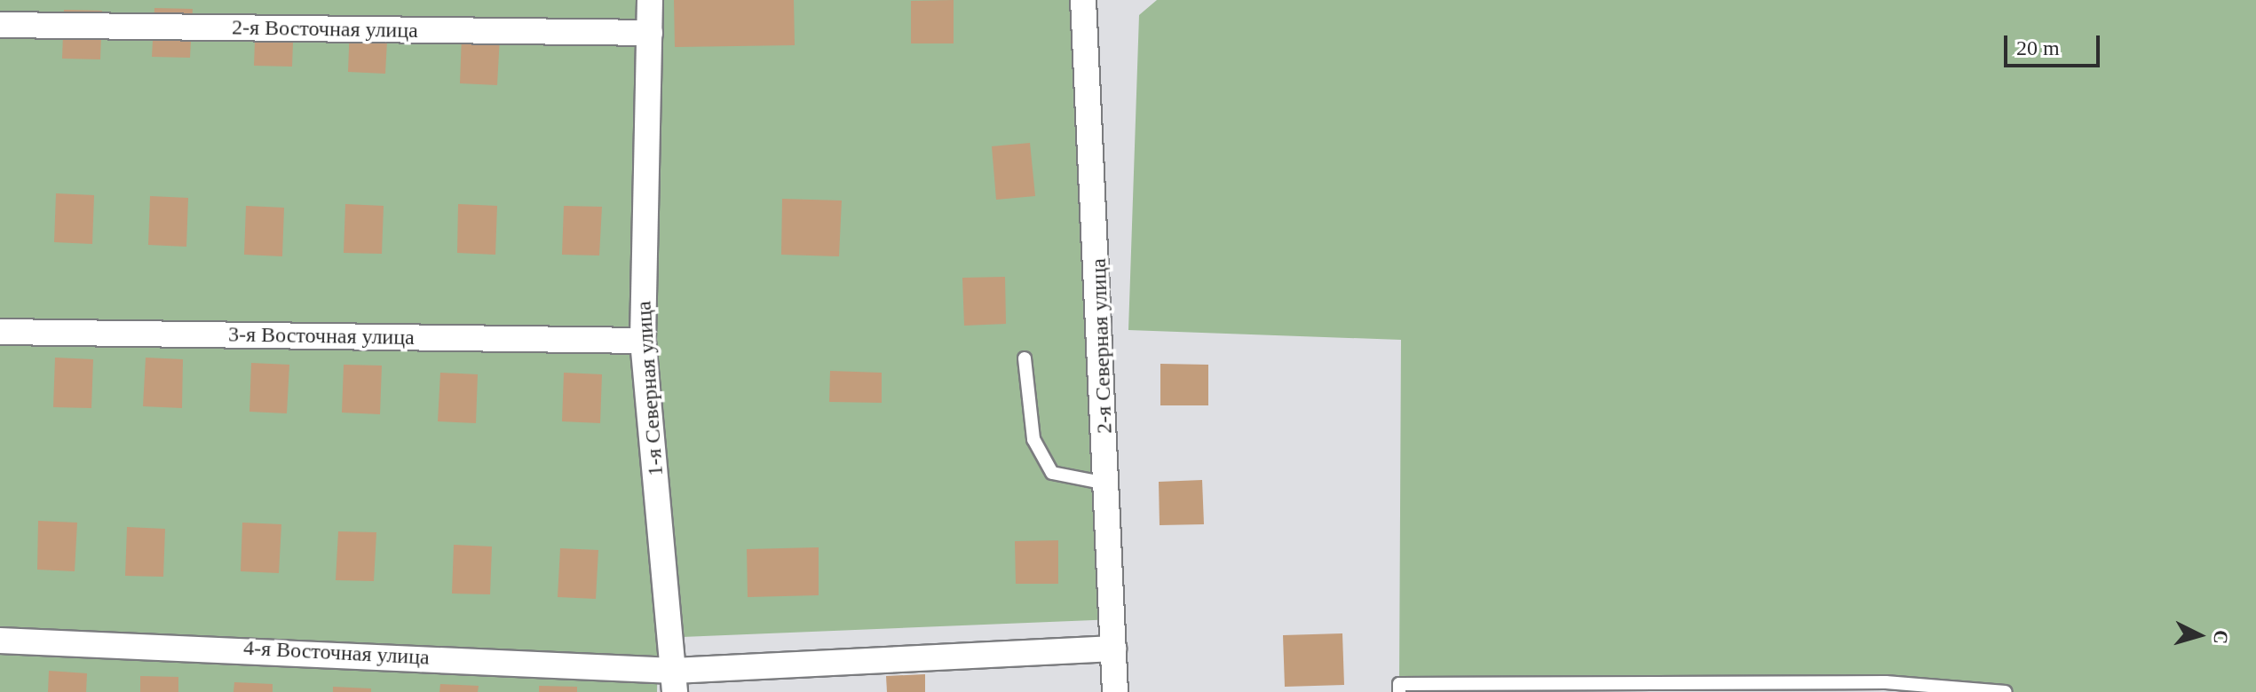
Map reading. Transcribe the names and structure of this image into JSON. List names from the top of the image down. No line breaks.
{"streets":{"street":["2-я Восточная улица","3-я Восточная улица","2-я Северная улица","1-я Северная улица","4-я Восточная улица"]},"crossings":[["2-я Восточная улица","1-я Северная улица"],["3-я Восточная улица","1-я Северная улица"],["2-я Северная улица","4-я Восточная улица"],["1-я Северная улица","4-я Восточная улица"]],"scale_bar":"20 m","north":"right"}
